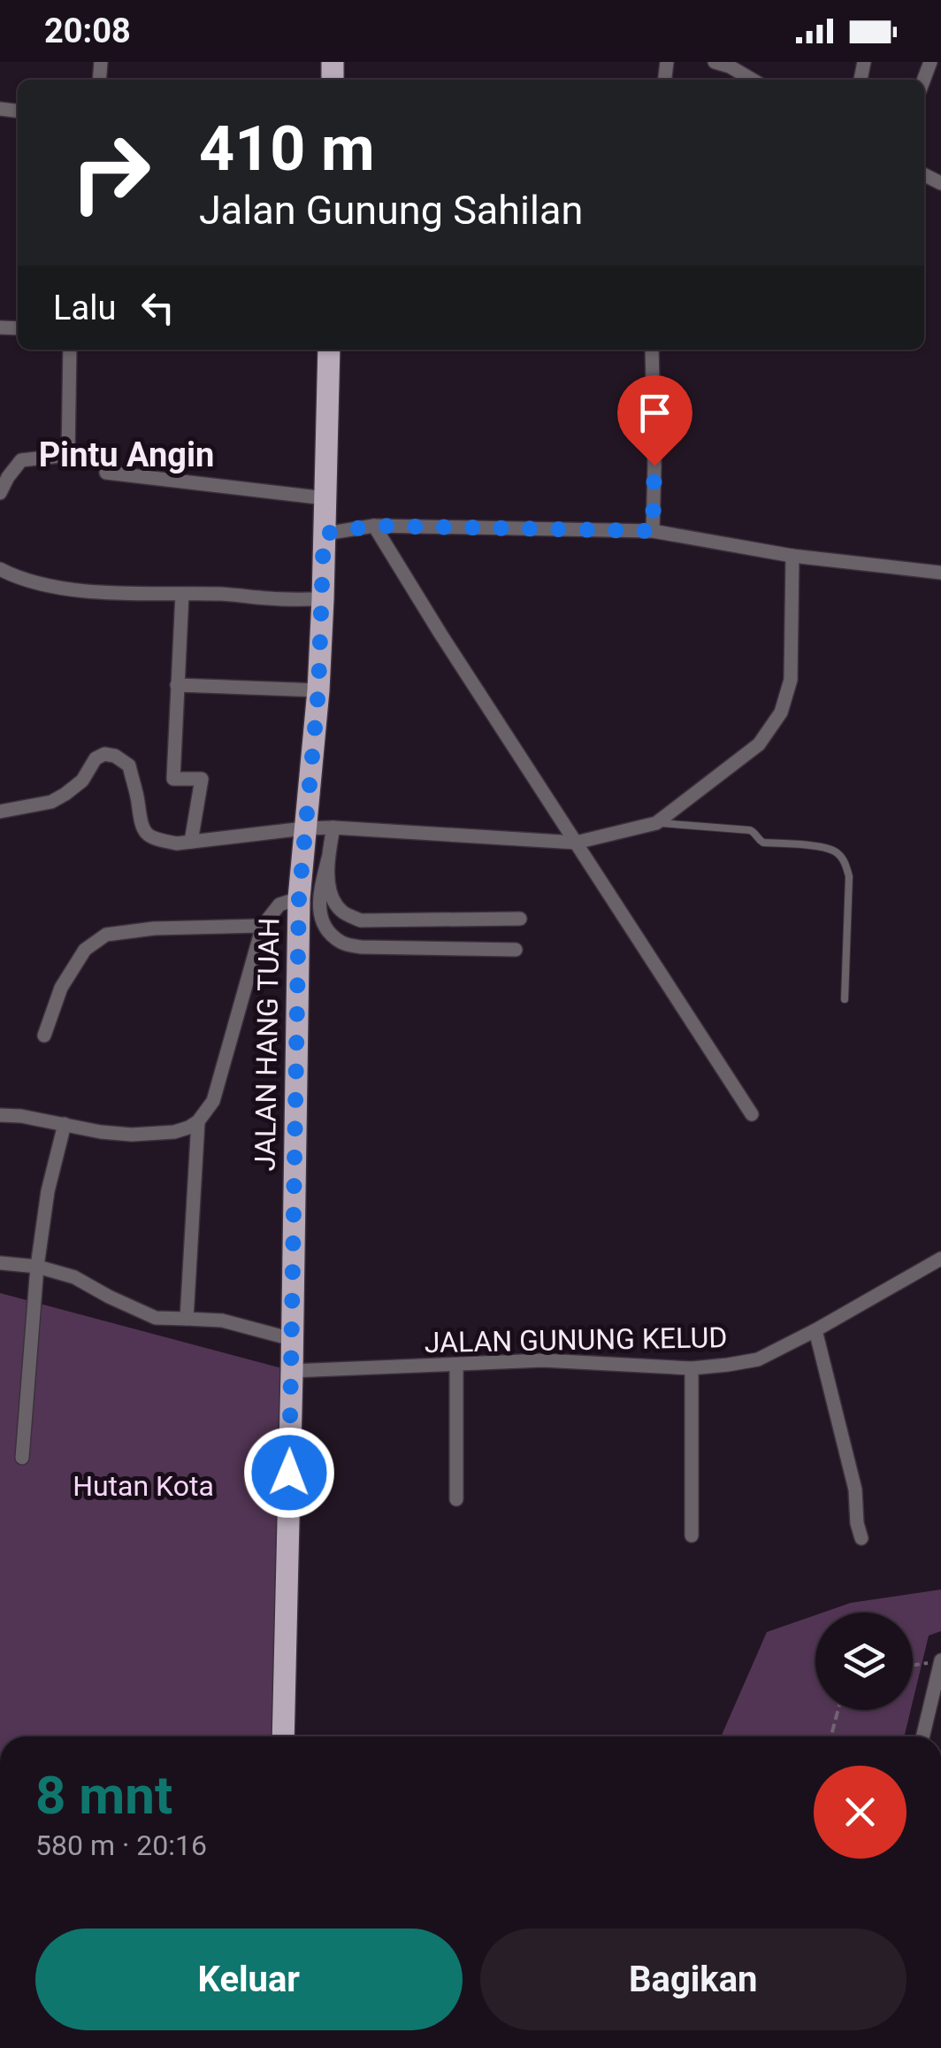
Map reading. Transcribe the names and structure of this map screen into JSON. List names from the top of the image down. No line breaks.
{"streets":{"main road":["JALAN HANG TUAH"],"street":["JALAN GUNUNG KELUD"]},"crossings":[["JALAN HANG TUAH","JALAN GUNUNG KELUD"]],"districts":["Pintu Angin"],"parks":["Hutan Kota"],"page":{"status":"20:08","turn":["410 m","Jalan Gunung Sahilan"],"then":"Lalu","heading":["8 mnt","580 m · 20:16"],"buttons":["Keluar","Bagikan"]}}
